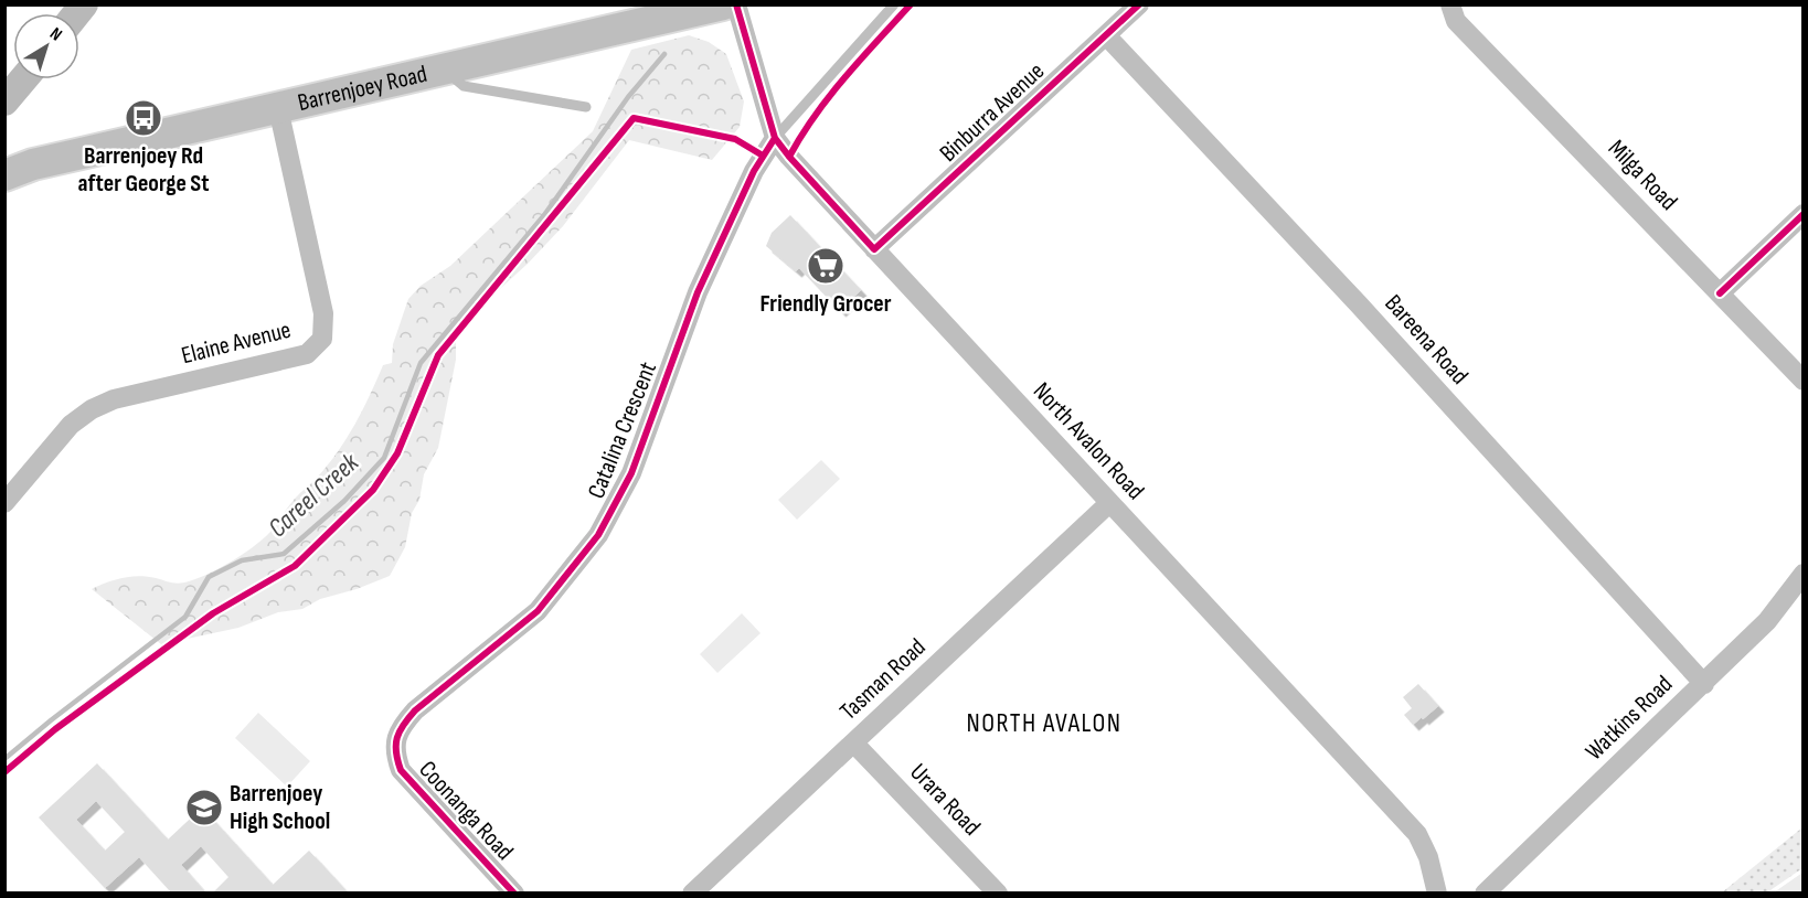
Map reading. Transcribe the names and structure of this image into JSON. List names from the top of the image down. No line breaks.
{"streets":{"main road":["Barrenjoey Road"],"street":["Binburra Avenue","Milga Road","Bareena Road","Elaine Avenue","Catalina Crescent","North Avalon Road","Tasman Road","Watkins Road","Urara Road","Coonanga Road"]},"crossings":[["Barrenjoey Road","Elaine Avenue"],["Binburra Avenue","Bareena Road"],["Binburra Avenue","North Avalon Road"],["Bareena Road","Watkins Road"],["Catalina Crescent","North Avalon Road"],["Catalina Crescent","Coonanga Road"],["North Avalon Road","Tasman Road"],["Tasman Road","Urara Road"]],"districts":["NORTH AVALON"],"water":["Careel Creek"],"places":{"bus stop":["Barrenjoey Rd after George St"],"supermarket":["Friendly Grocer"],"school or university":["Barrenjoey High School"]},"north":"top right"}
